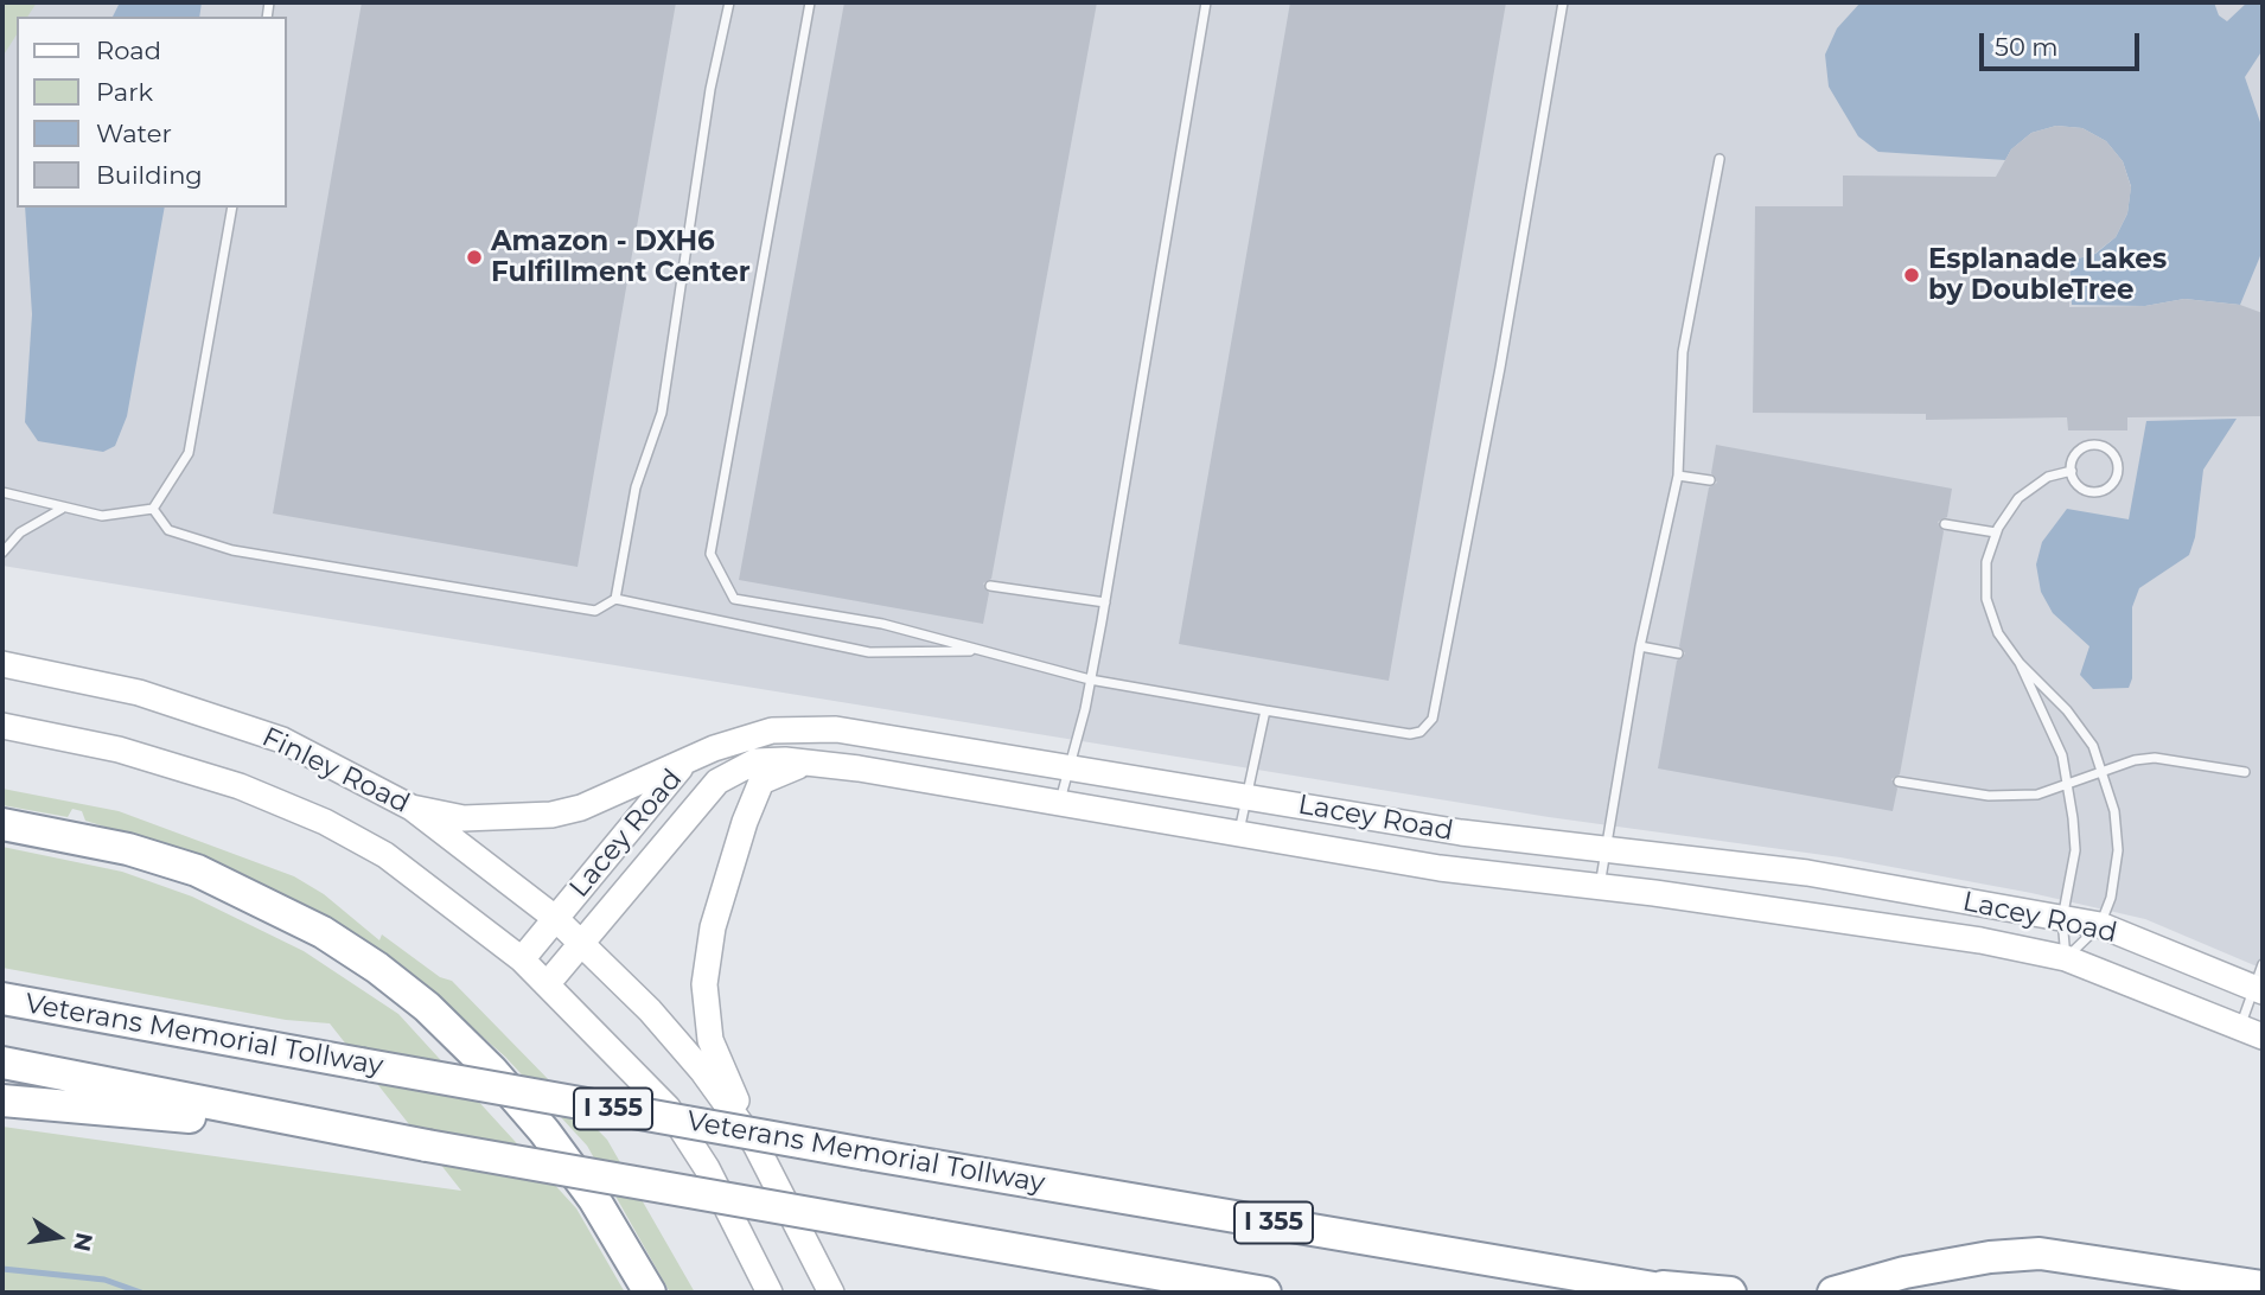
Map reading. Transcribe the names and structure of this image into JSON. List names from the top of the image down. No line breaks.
{"streets":{"highway":["Veterans Memorial Tollway","I 355"],"main road":["Finley Road","Lacey Road"]},"crossings":[["Finley Road","Lacey Road"]],"places":["Amazon - DXH6 Fulfillment Center","Esplanade Lakes by DoubleTree"],"legend":["Road","Park","Water","Building"],"scale_bar":"50 m","north":"right"}
